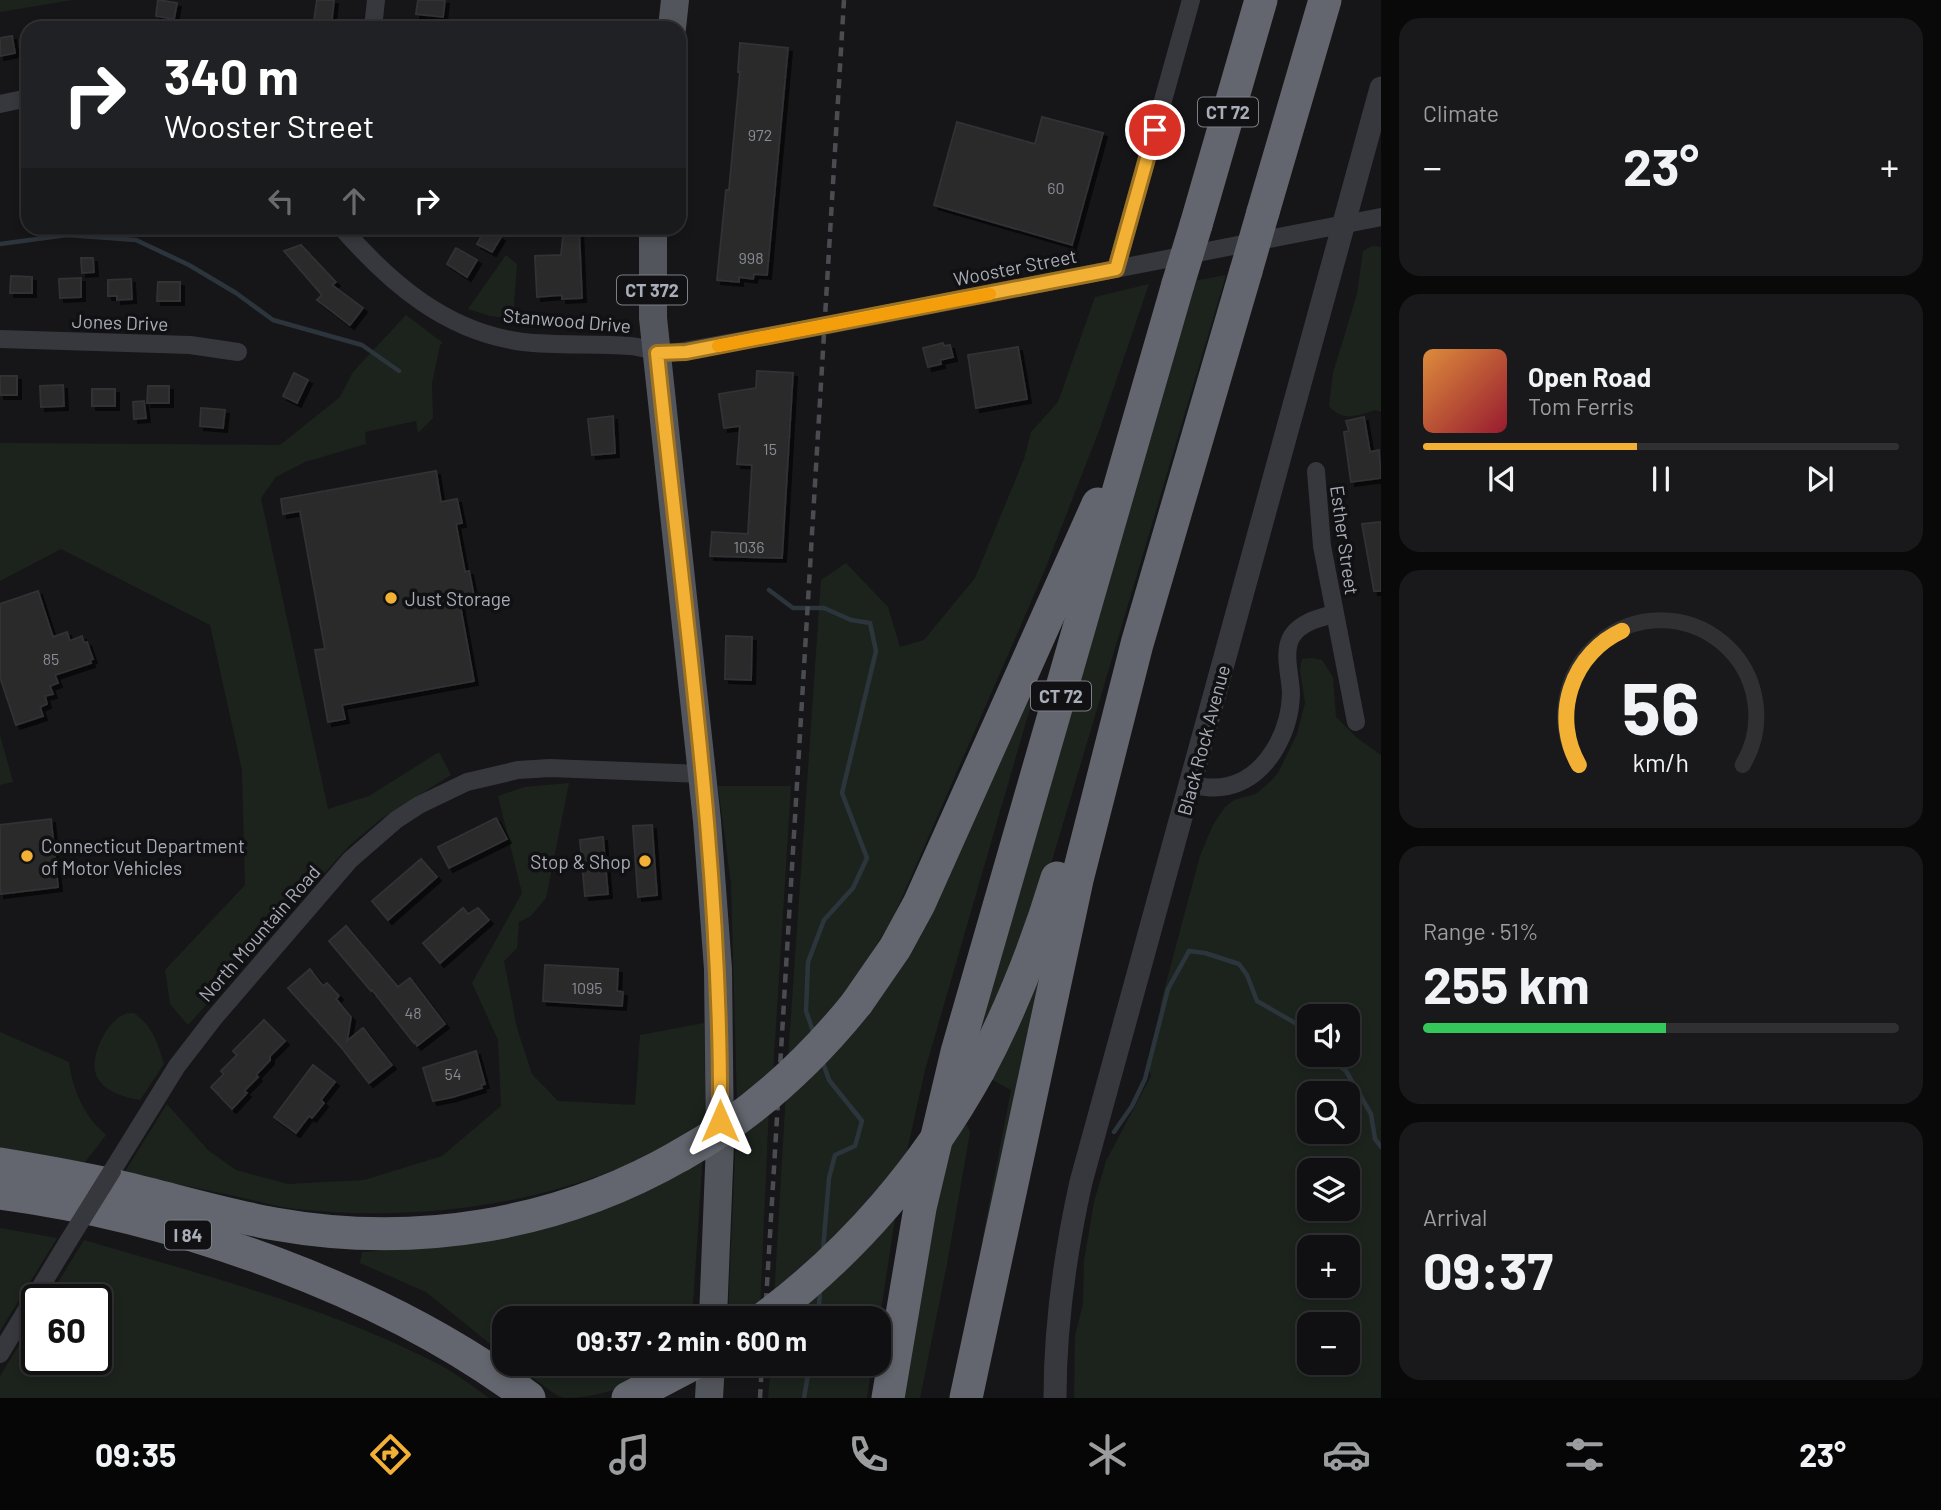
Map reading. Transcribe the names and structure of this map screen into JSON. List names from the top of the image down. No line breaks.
{"streets":{"highway":["CT 72","I 84"],"main road":["CT 372"],"street":["Wooster Street","Stanwood Drive","Jones Drive","Esther Street","Black Rock Avenue","North Mountain Road"]},"crossings":[["Wooster Street","CT 372"],["Wooster Street","Stanwood Drive"],["Wooster Street","Black Rock Avenue"],["CT 372","Stanwood Drive"],["CT 372","North Mountain Road"],["Esther Street","Black Rock Avenue"]],"places":["Just Storage","Connecticut Department of Motor Vehicles","Stop & Shop"],"house_numbers":["972","60","998","15","1036","85","1095","48","54"],"page":{"tile":["Climate",["Range · 51%","255 km"],["Arrival","09:37"]],"turn":["340 m","Wooster Street"],"heat":["−","23°","+"],"song":["Open Road","Tom Ferris"],"map_buttons":["+","−"],"limit":"60","trip":"09:37 · 2 min · 600 m","tabs":["09:35","23°"],"gauge":["56","km/h"]}}
